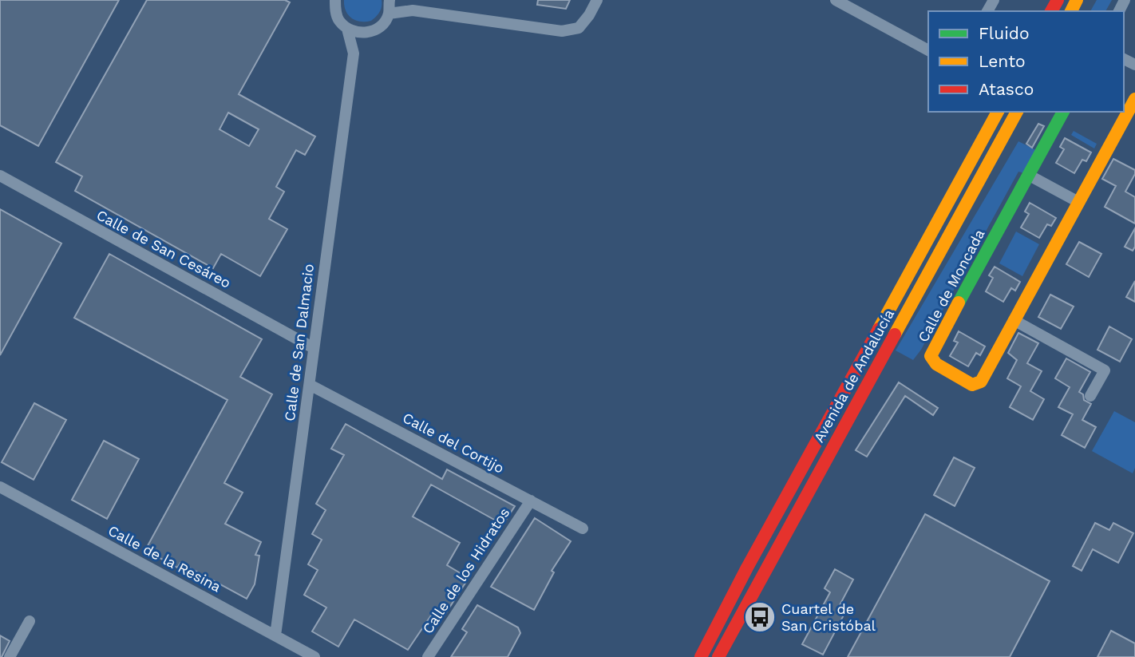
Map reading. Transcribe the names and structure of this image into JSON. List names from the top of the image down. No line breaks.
{"streets":{"main road":["Calle de Moncada","Avenida de Andalucía"],"street":["Calle de San Cesáreo","Calle de San Dalmacio","Calle del Cortijo","Calle de la Resina","Calle de los Hidratos"]},"crossings":[["Calle de San Cesáreo","Calle de San Dalmacio"],["Calle de San Dalmacio","Calle del Cortijo"],["Calle de San Dalmacio","Calle de la Resina"],["Calle del Cortijo","Calle de los Hidratos"]],"places":{"bus stop":["Cuartel de San Cristóbal"]},"legend":["Fluido","Lento","Atasco"]}
